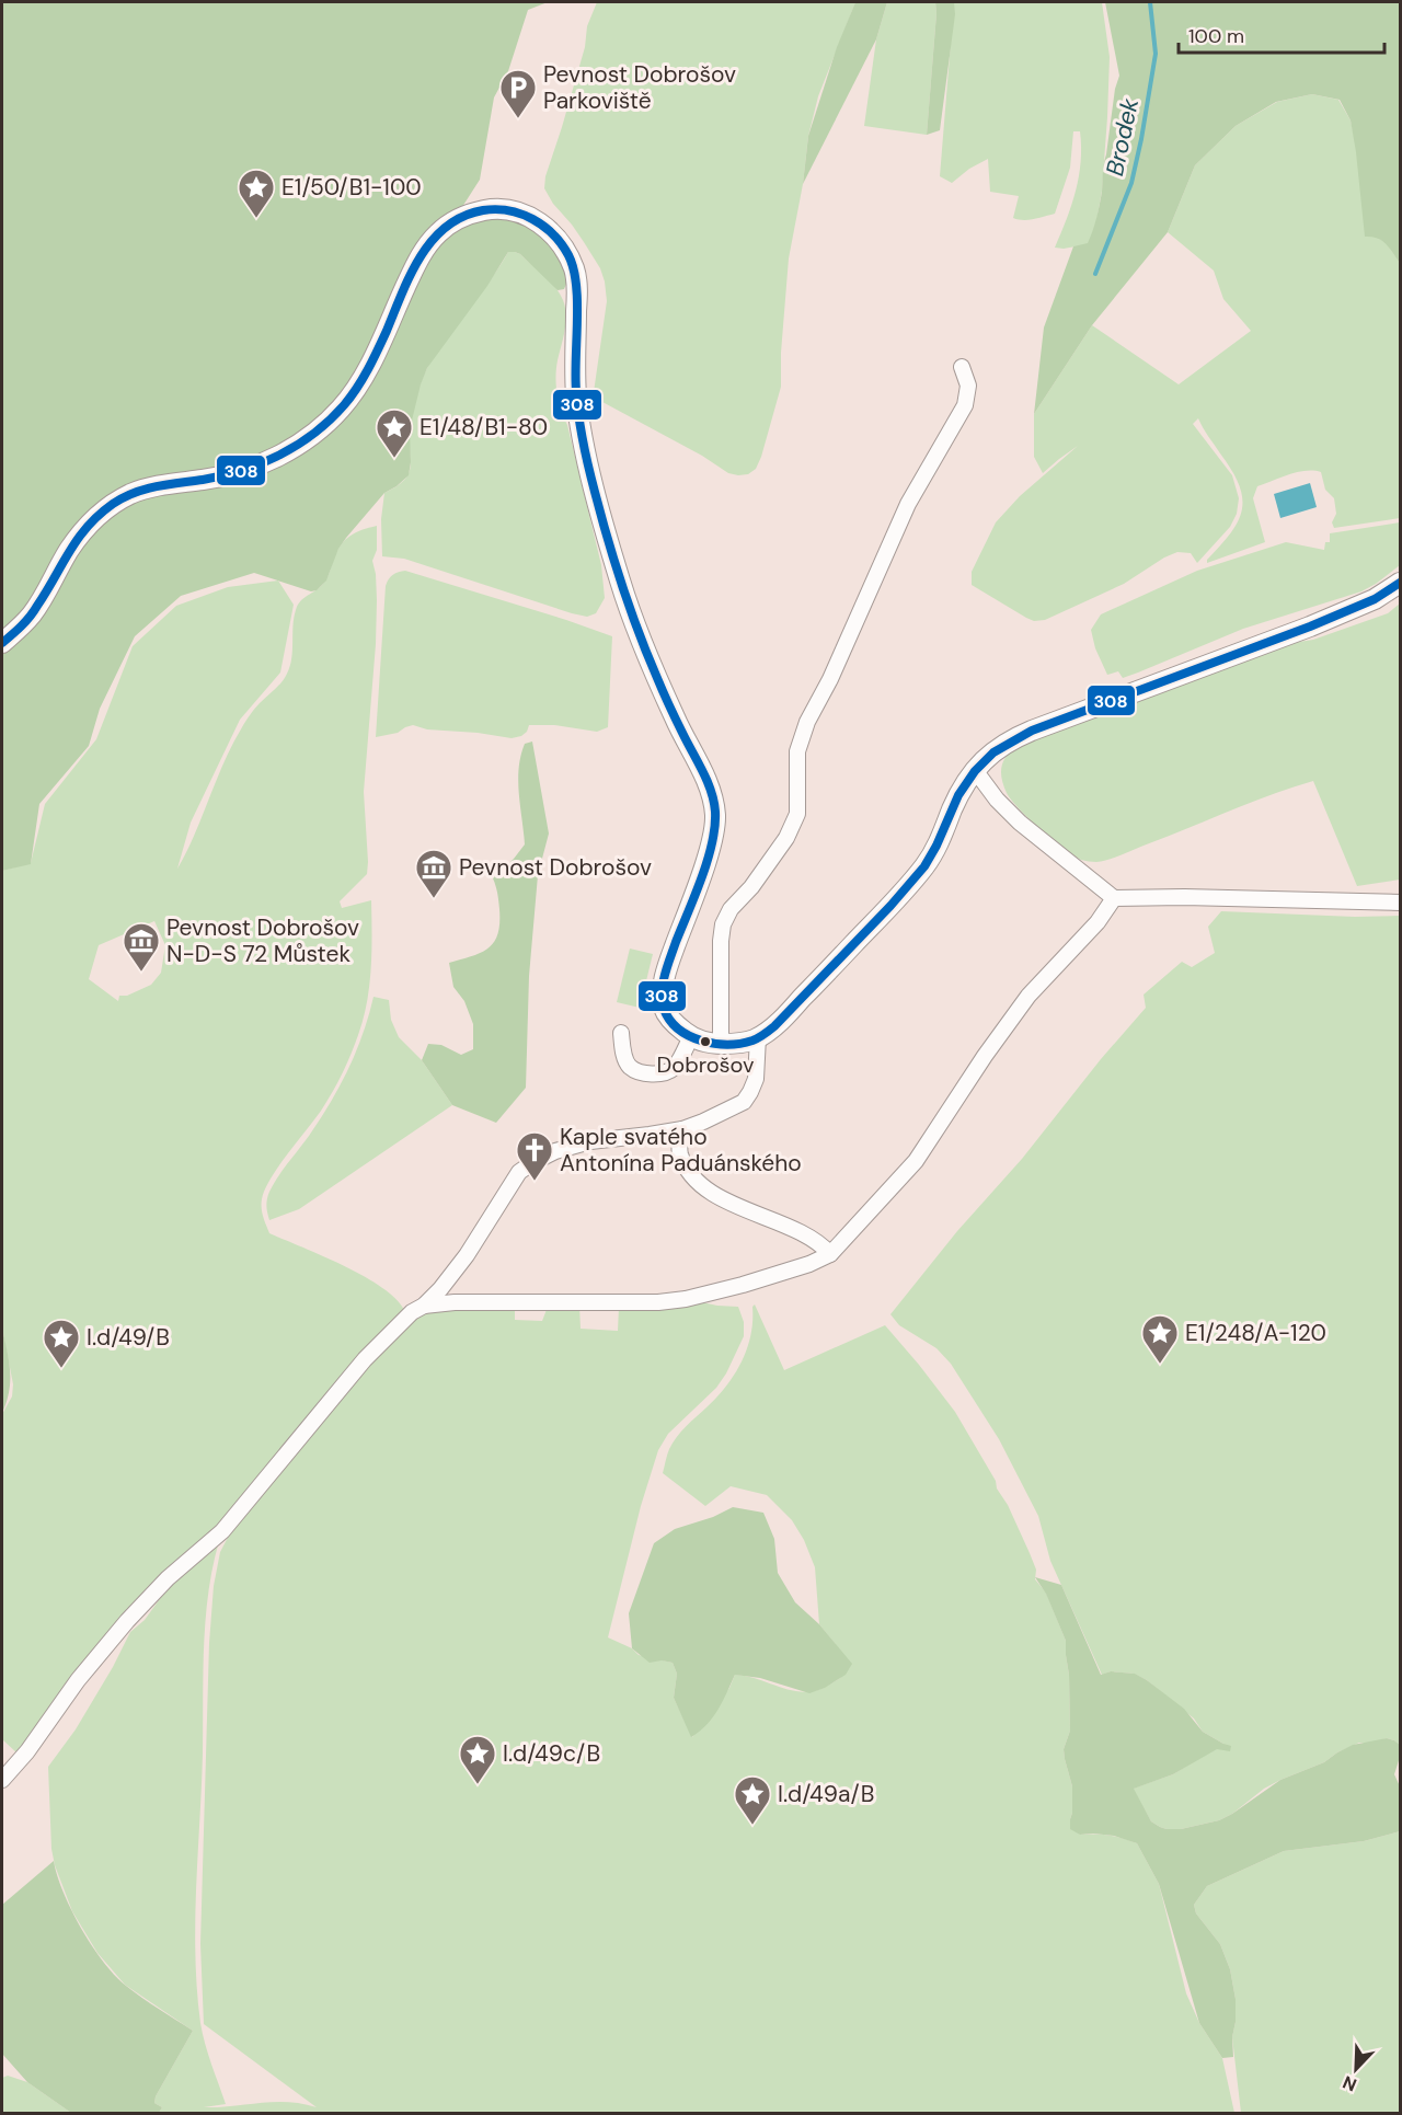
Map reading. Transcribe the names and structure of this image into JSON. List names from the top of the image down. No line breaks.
{"water":["Brodek"],"places":{"parking":["Pevnost Dobrošov Parkoviště"],"place":["E1/50/B1-100","E1/48/B1-80","E1/248/A-120","I.d/49/B","I.d/49c/B","I.d/49a/B"],"museum":["Pevnost Dobrošov","Pevnost Dobrošov N-D-S 72 Můstek"],"other":["Dobrošov"],"church":["Kaple svatého Antonína Paduánského"]},"lines":["transit line 308"],"scale_bar":"100 m","north":"bottom left"}
